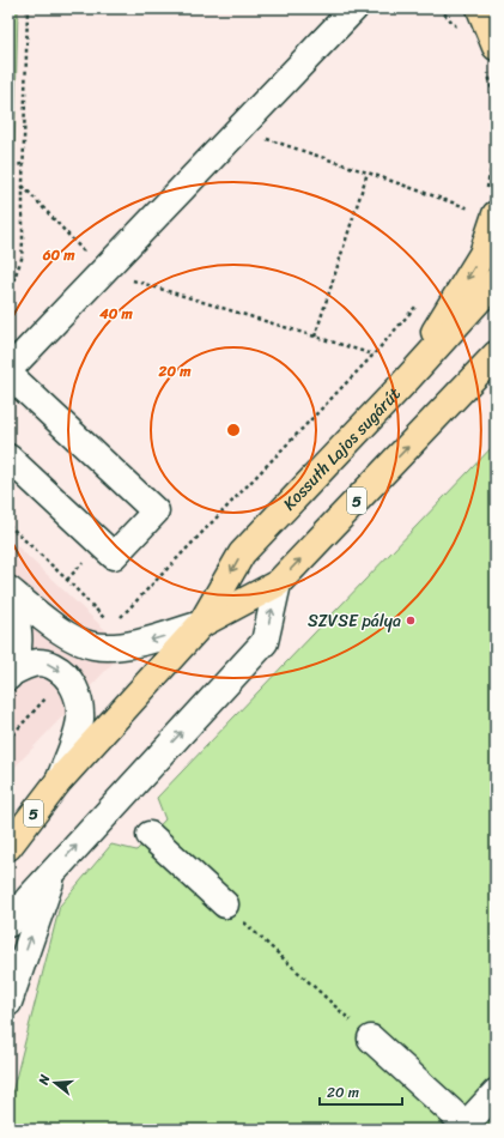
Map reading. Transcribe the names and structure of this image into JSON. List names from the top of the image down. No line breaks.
{"streets":{"main road":["Kossuth Lajos sugárút","5"]},"places":["SZVSE pálya"],"scale_bar":"20 m","north":"left","rings":["60 m","40 m","20 m"]}
